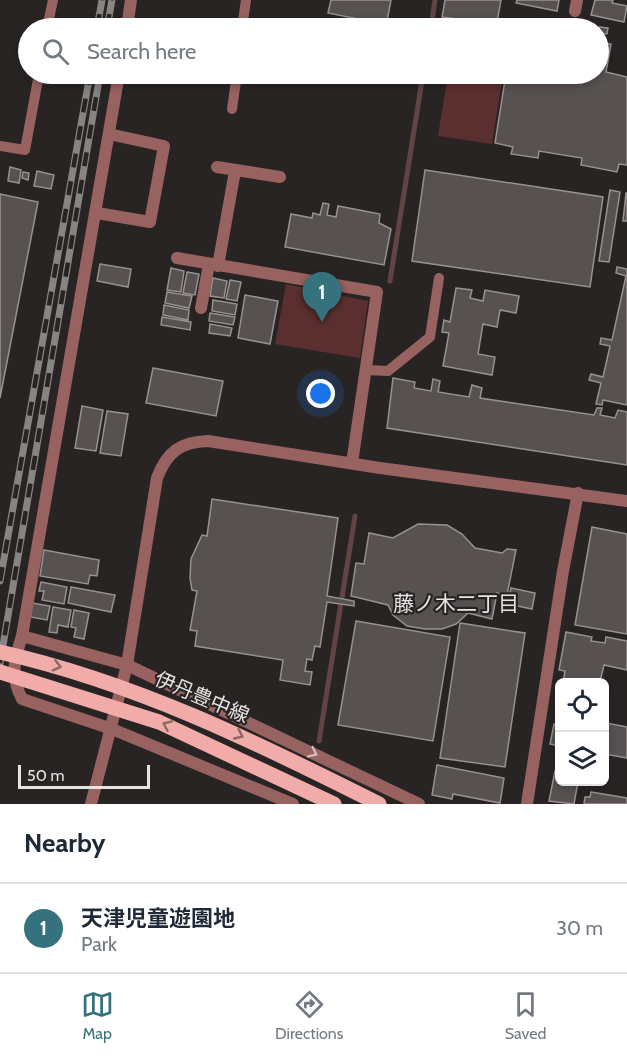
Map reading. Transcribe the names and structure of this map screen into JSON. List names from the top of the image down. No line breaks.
{"streets":{"main road":["伊丹豊中線"]},"districts":["藤ノ木二丁目"],"scale_bar":"50 m","page":{"search":"Search here","pins":"1","scale":"50 m","heading":"Nearby","list":[{"mark":"1","name":"天津児童遊園地","note":"Park","value":"30 m"}],"nav":["Map","Directions","Saved"]}}
